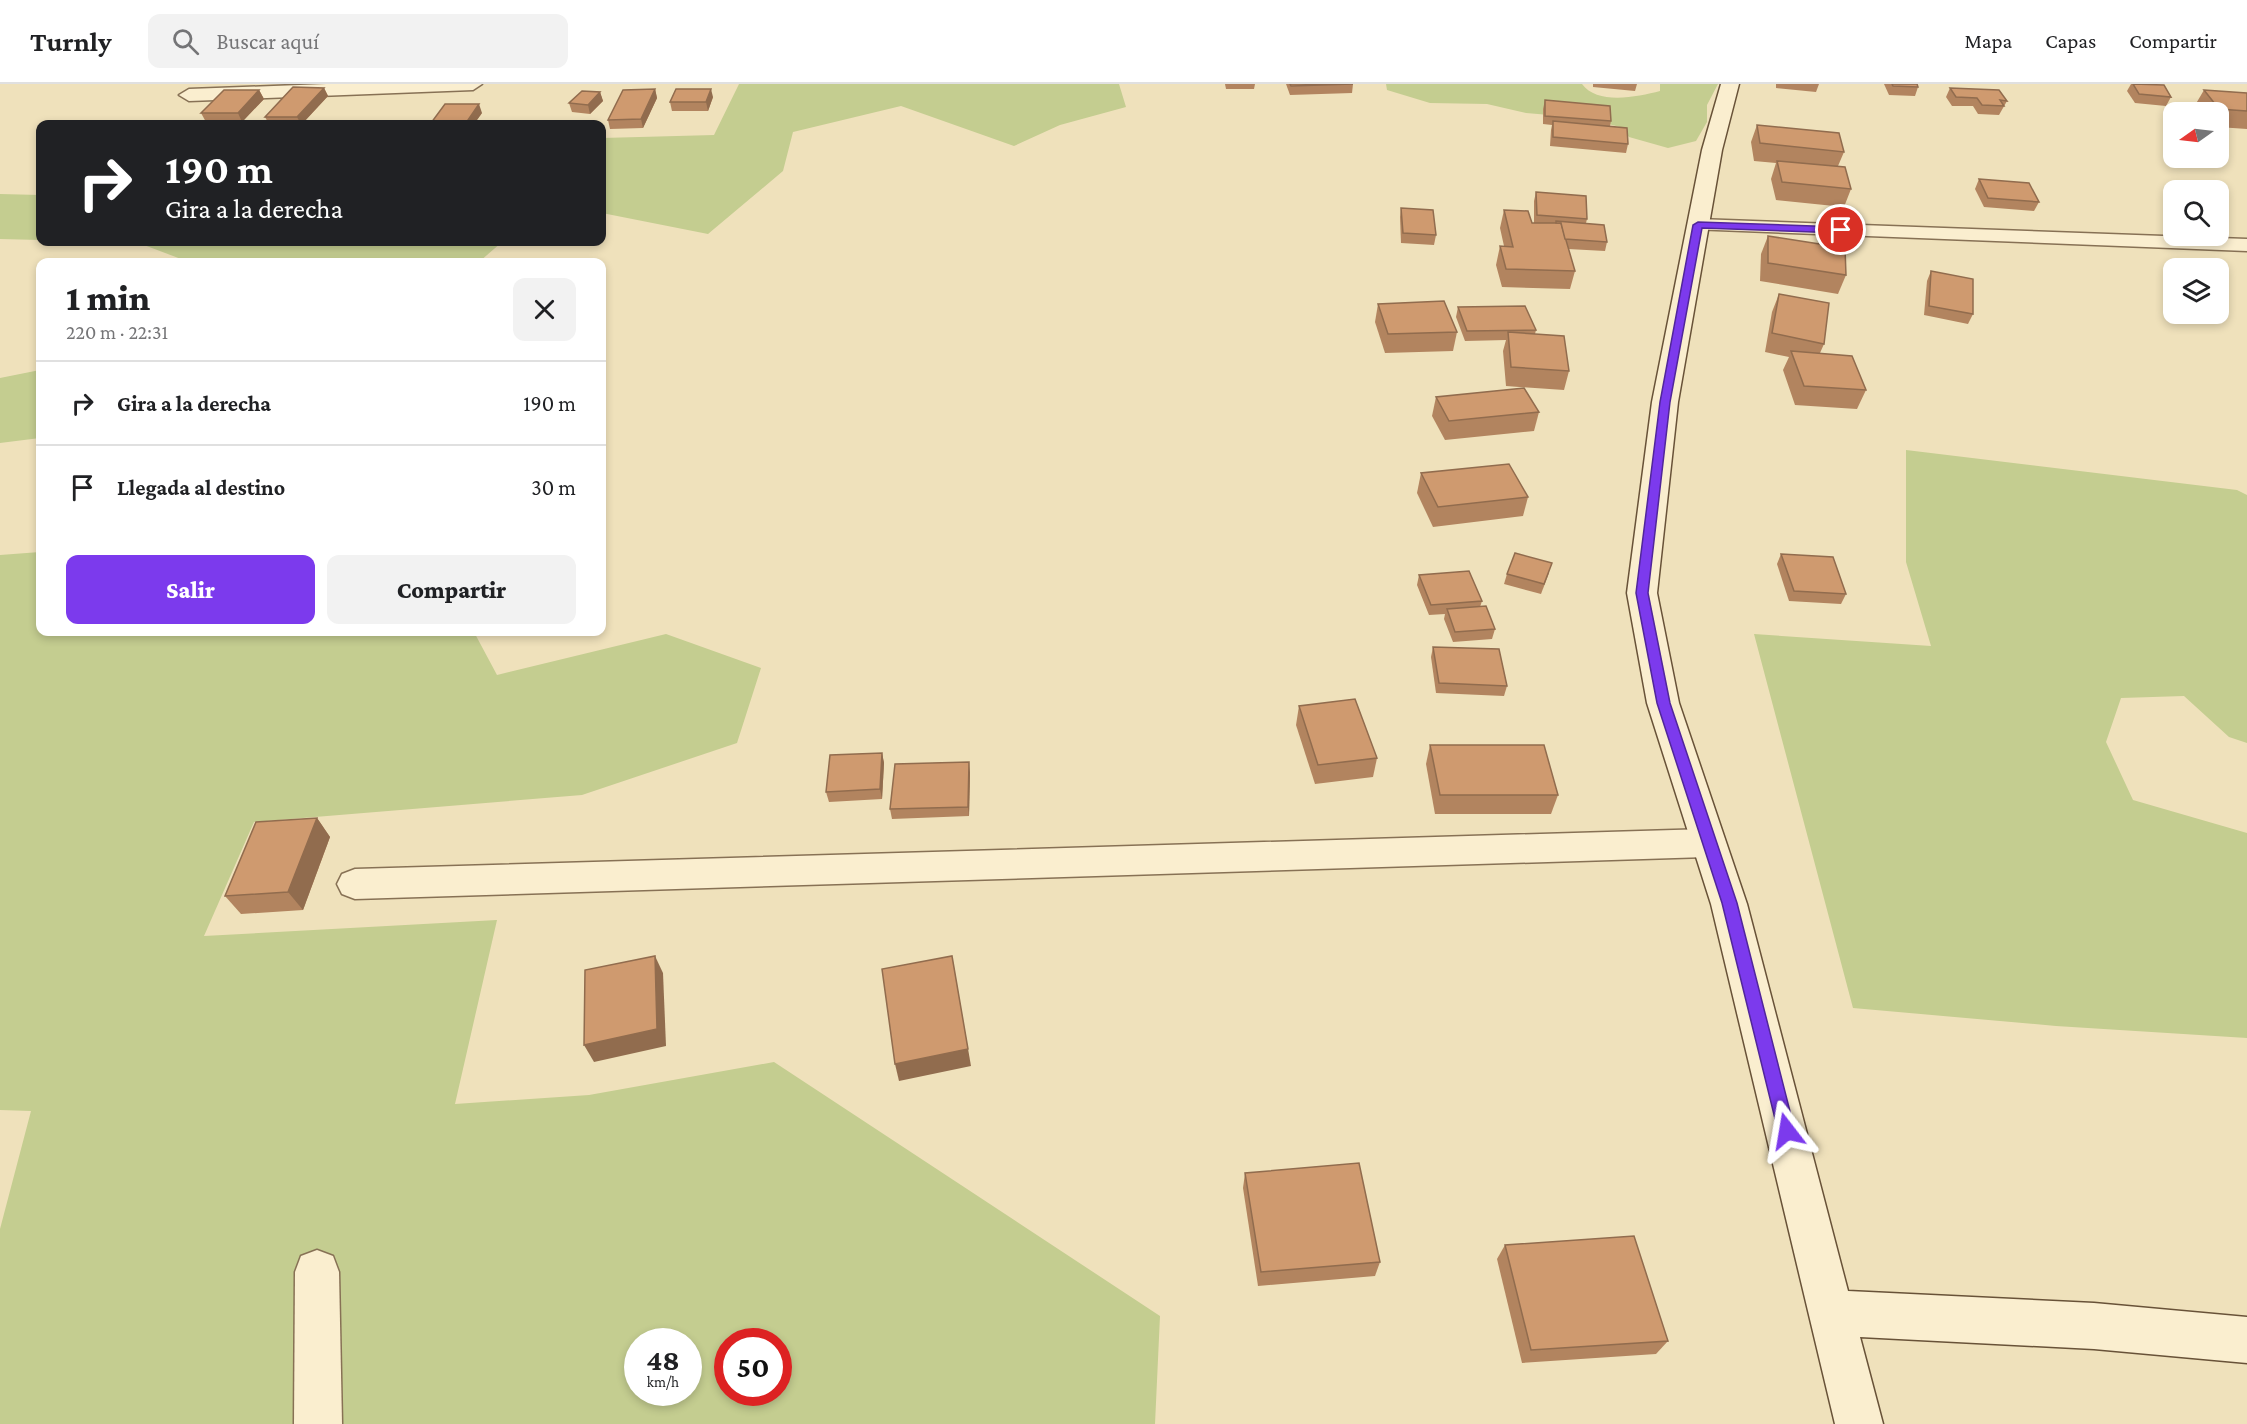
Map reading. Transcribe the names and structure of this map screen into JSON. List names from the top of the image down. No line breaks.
{"north":"left","page":{"header":"Turnly","search":"Buscar aquí","nav":["Mapa","Capas","Compartir"],"turn":["190 m","Gira a la derecha"],"heading":["1 min","220 m · 22:31"],"list":[{"name":"Gira a la derecha","value":"190 m"},{"name":"Llegada al destino","value":"30 m"}],"buttons":["Salir","Compartir"],"speed":"48 km/h","limit":"50"}}
